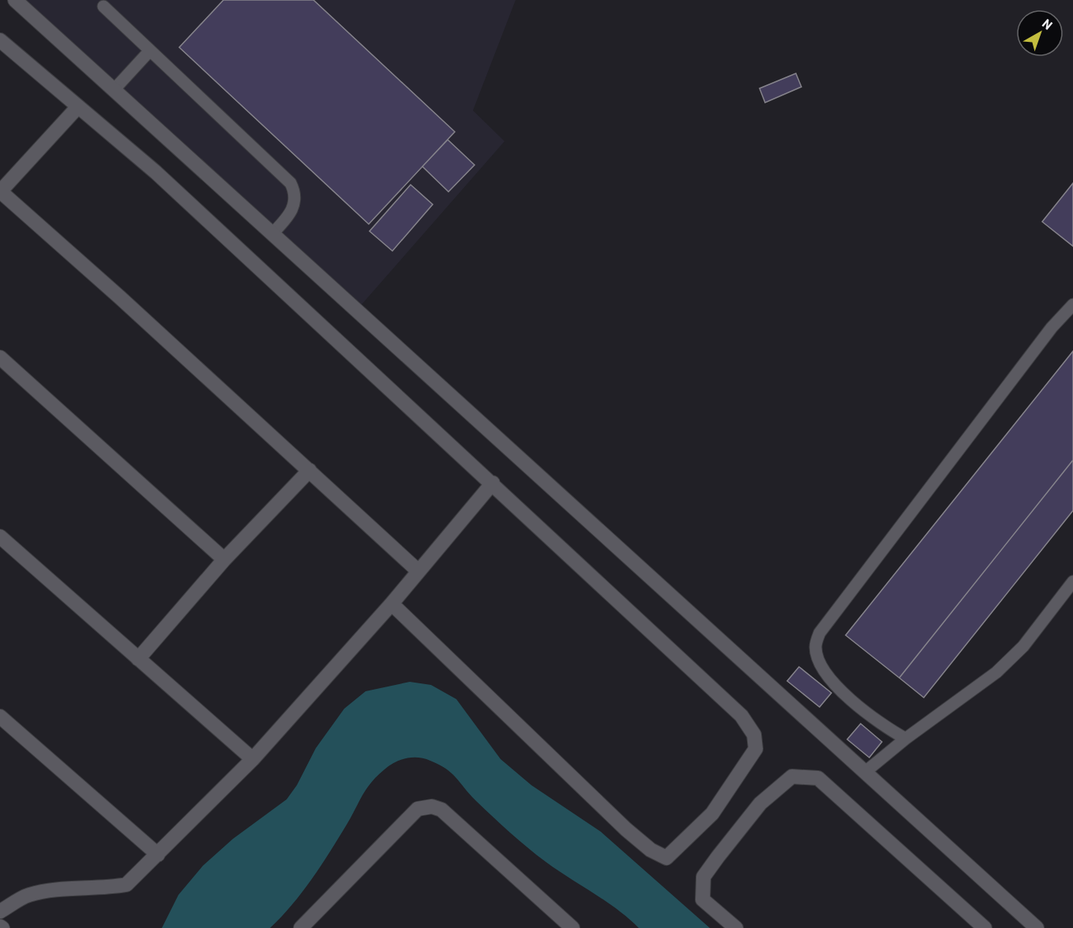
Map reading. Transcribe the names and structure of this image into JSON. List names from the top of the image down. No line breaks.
{"north":"top right"}
